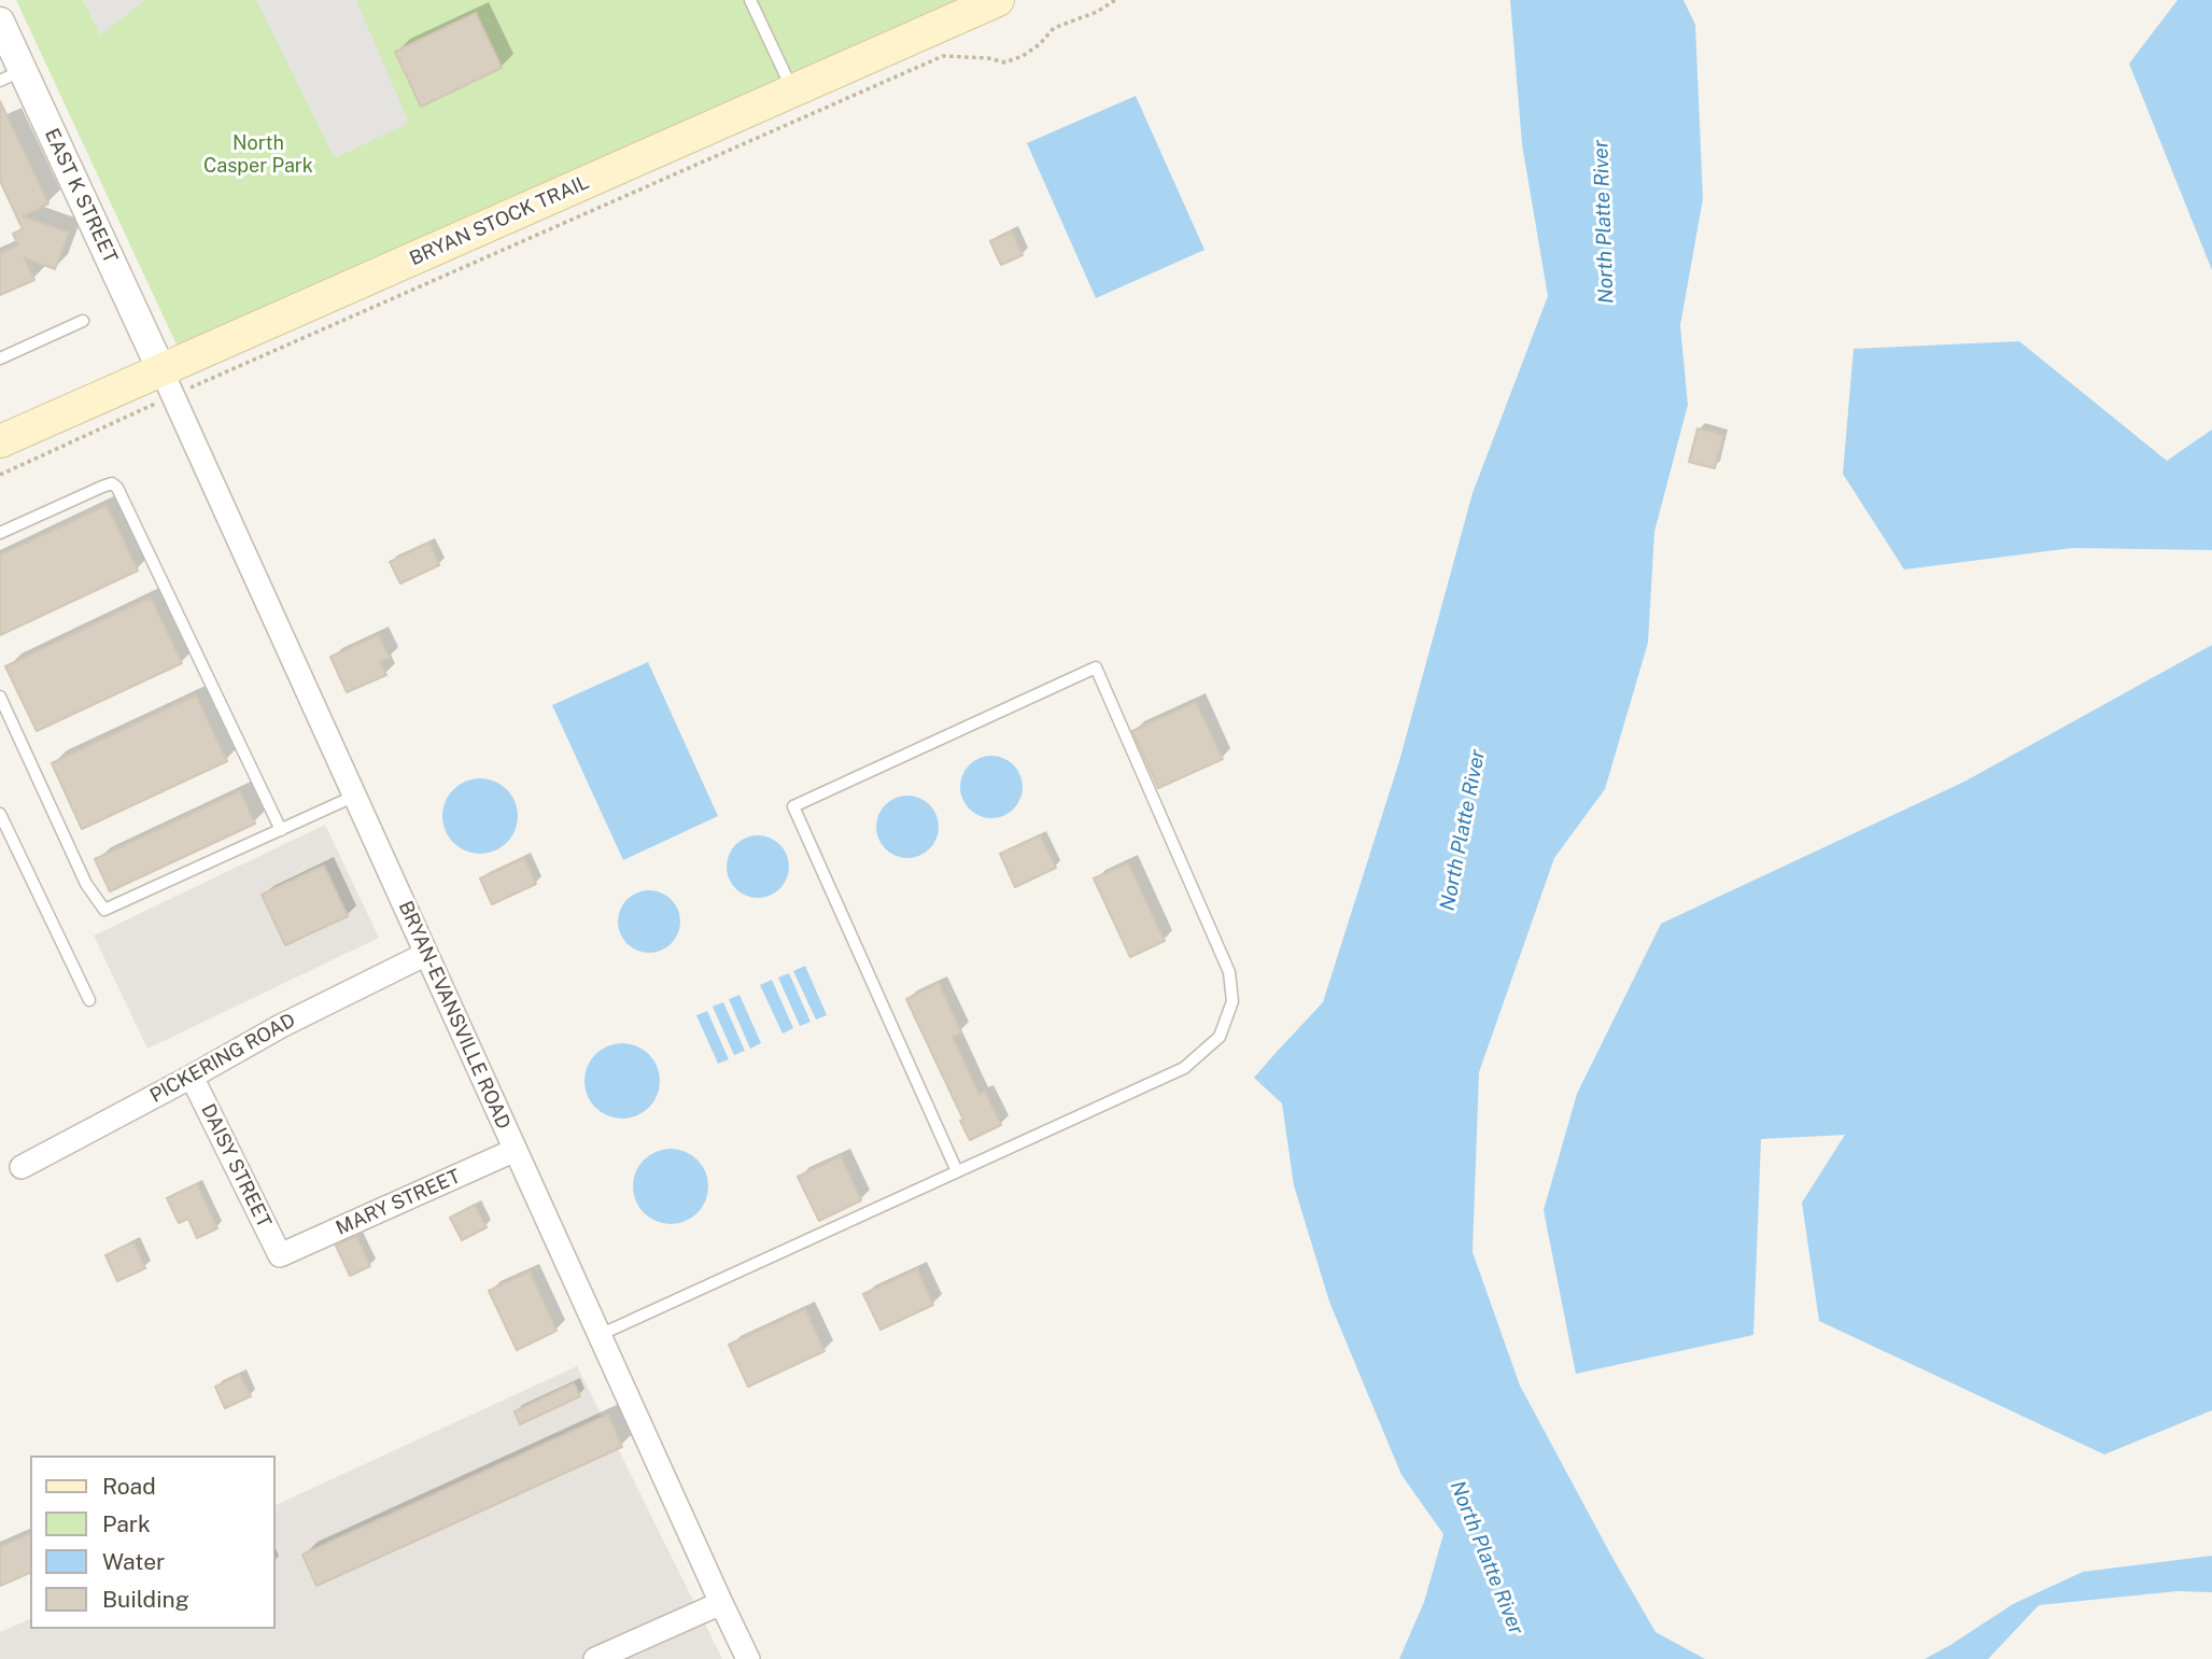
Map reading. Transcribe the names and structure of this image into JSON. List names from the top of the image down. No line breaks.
{"streets":{"main road":["BRYAN STOCK TRAIL"],"street":["EAST K STREET","BRYAN-EVANSVILLE ROAD","PICKERING ROAD","DAISY STREET","MARY STREET"]},"crossings":[["EAST K STREET","BRYAN STOCK TRAIL"],["EAST K STREET","BRYAN-EVANSVILLE ROAD"],["BRYAN STOCK TRAIL","BRYAN-EVANSVILLE ROAD"],["BRYAN-EVANSVILLE ROAD","PICKERING ROAD"],["BRYAN-EVANSVILLE ROAD","MARY STREET"],["PICKERING ROAD","DAISY STREET"],["DAISY STREET","MARY STREET"]],"water":["North Platte River"],"parks":["North Casper Park"],"legend":["Road","Park","Water","Building"]}
